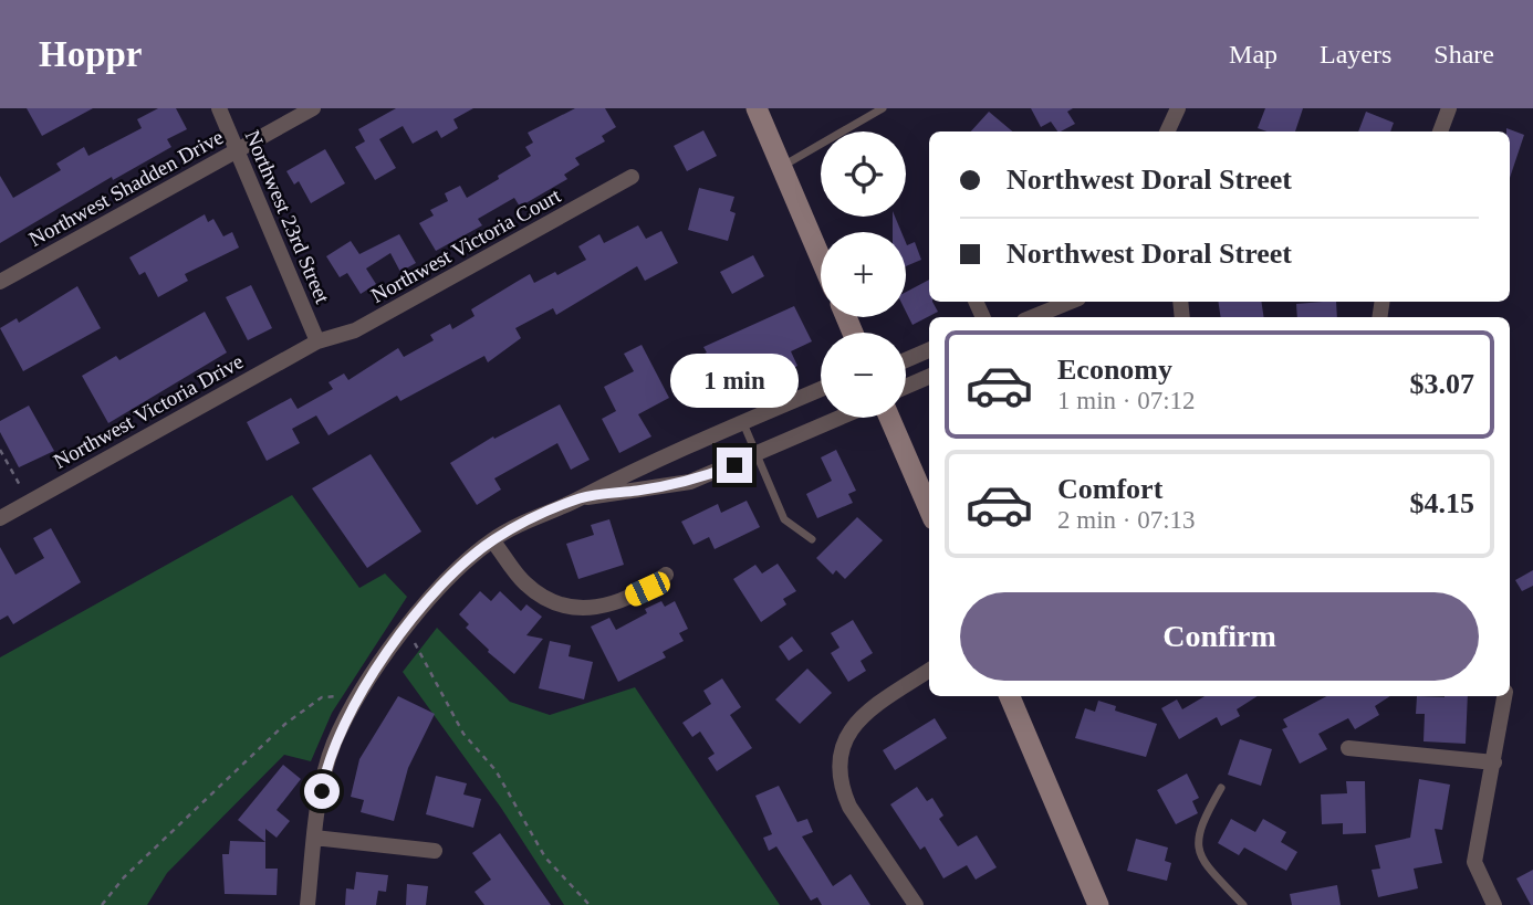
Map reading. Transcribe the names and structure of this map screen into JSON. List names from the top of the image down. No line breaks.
{"streets":{"street":["Northwest Shadden Drive","Northwest 23rd Street","Northwest Victoria Court","Northwest Victoria Drive"]},"crossings":[["Northwest Shadden Drive","Northwest 23rd Street"],["Northwest 23rd Street","Northwest Victoria Court"],["Northwest 23rd Street","Northwest Victoria Drive"],["Northwest Victoria Court","Northwest Victoria Drive"]],"page":{"header":"Hoppr","nav":["Map","Layers","Share"],"map_buttons":["+","−"],"banner":["Northwest Doral Street","Northwest Doral Street"],"list":[{"name":"Economy","note":"1 min · 07:12","value":"$3.07"},{"name":"Comfort","note":"2 min · 07:13","value":"$4.15"}],"bubble":"1 min","buttons":"Confirm"}}
